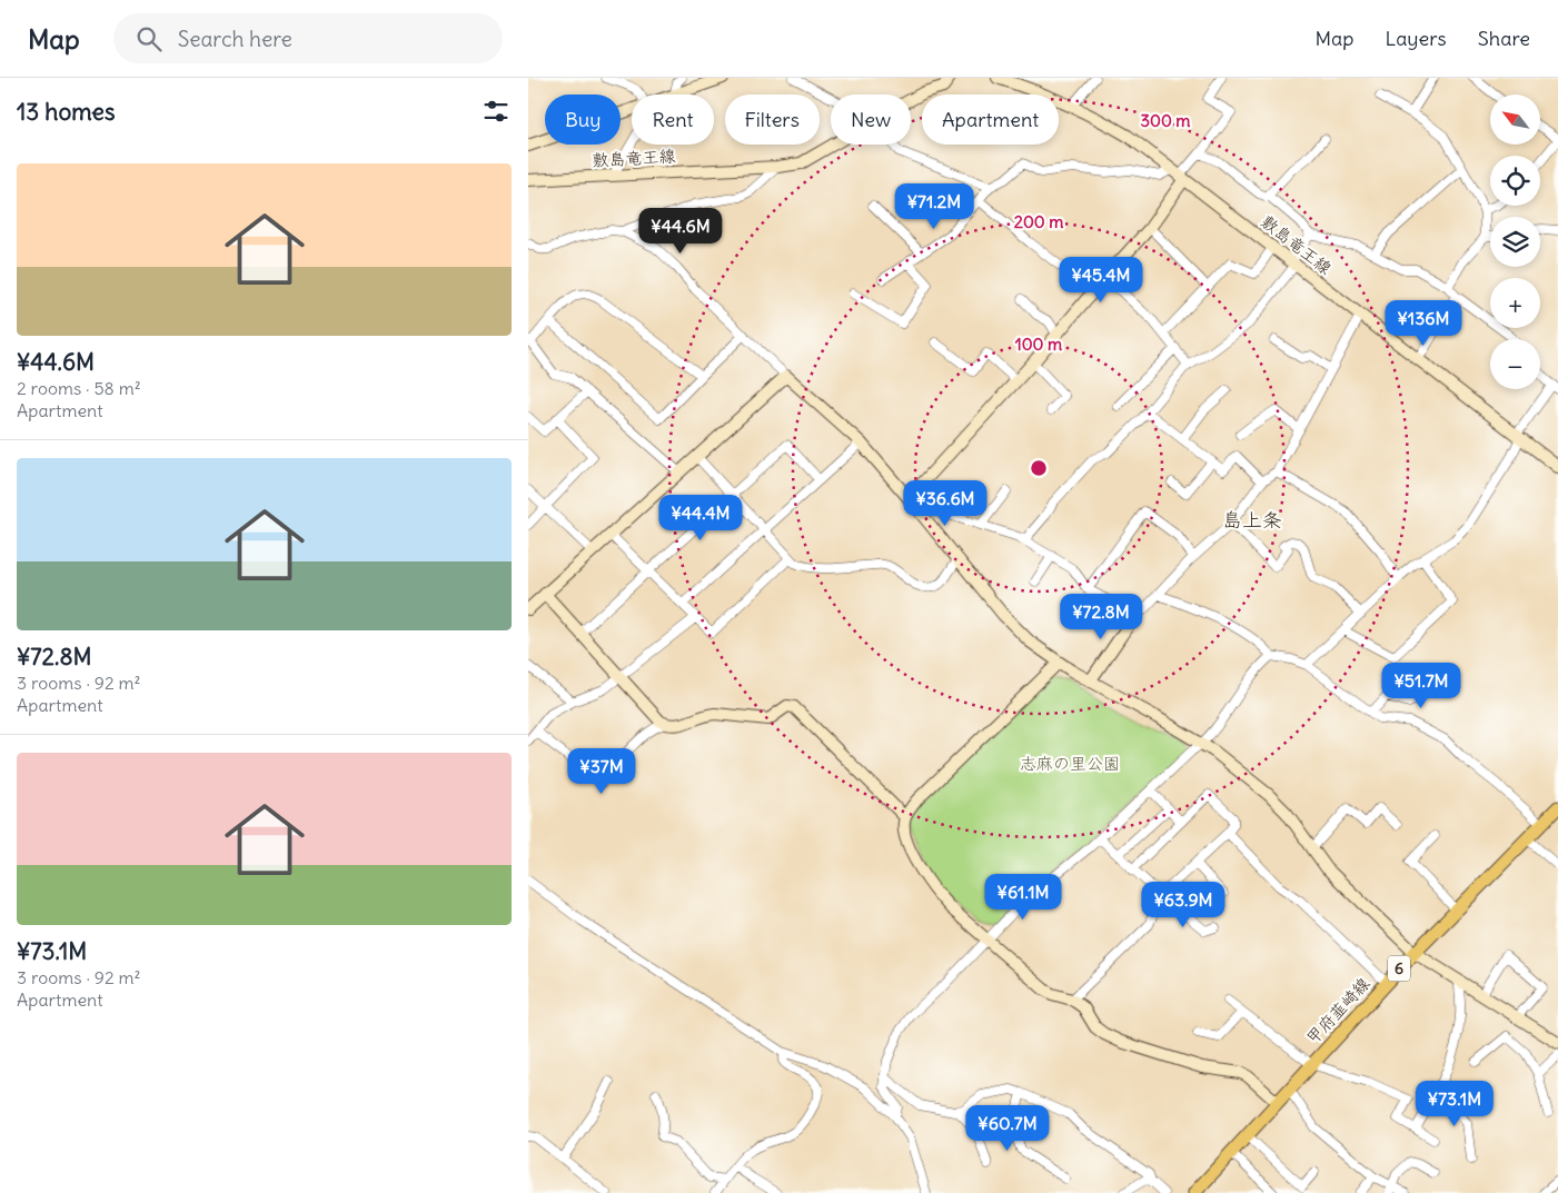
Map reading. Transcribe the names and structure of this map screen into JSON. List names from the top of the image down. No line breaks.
{"streets":{"main road":["6","甲府韮崎線"],"street":["敷島竜王線"]},"districts":["島上条"],"parks":["志麻の里公園"],"north":"top left","page":{"header":"Map","search":"Search here","nav":["Map","Layers","Share"],"heading":"13 homes","map_buttons":["+","−"],"chip":["Buy","Rent","Filters","New","Apartment"],"list":[{"name":"¥44.6M","note":"2 rooms · 58 m² · Apartment"},{"name":"¥72.8M","note":"3 rooms · 92 m² · Apartment"},{"name":"¥73.1M","note":"3 rooms · 92 m² · Apartment"}],"price":["¥71.2M","¥44.6M","¥45.4M","¥136M","¥36.6M","¥44.4M","¥72.8M","¥51.7M","¥37M","¥61.1M","¥63.9M","¥73.1M","¥60.7M"]},"rings":["300 m","200 m","100 m"]}
